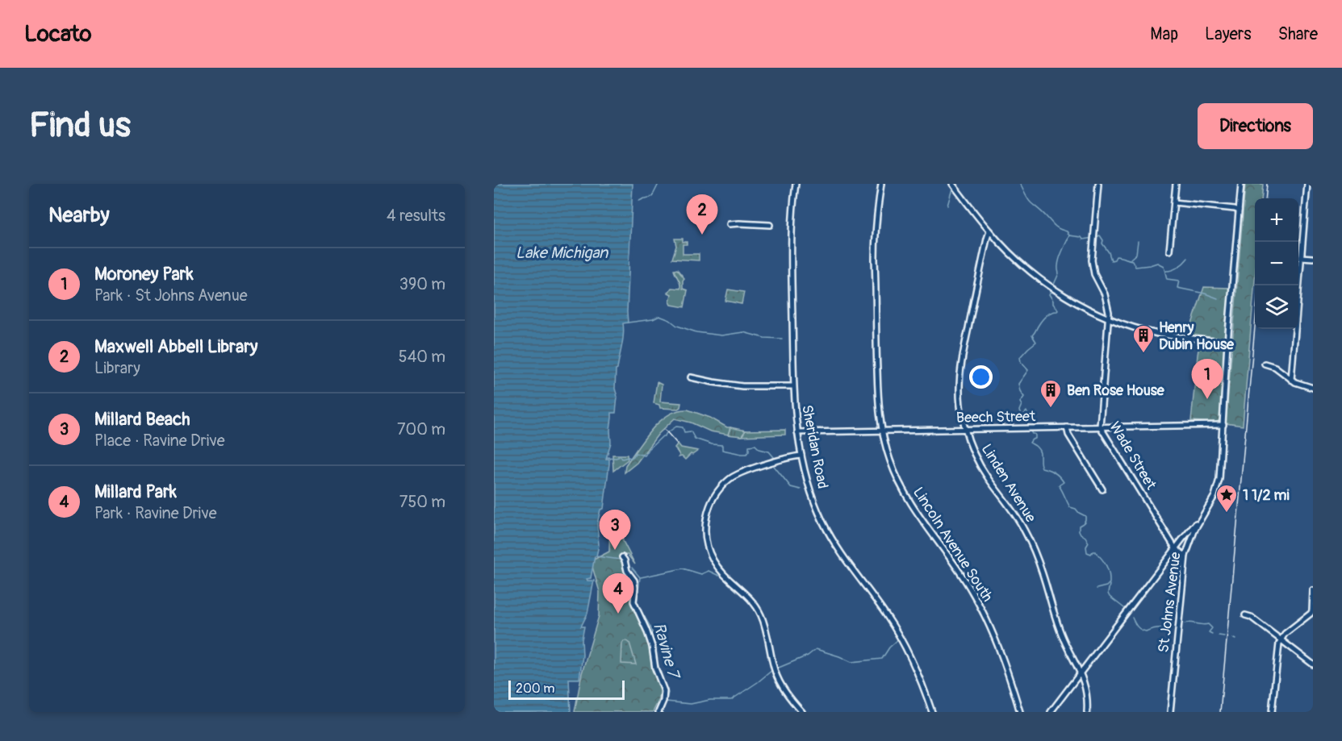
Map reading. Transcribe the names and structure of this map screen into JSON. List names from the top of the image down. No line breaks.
{"streets":{"street":["Beech Street","Sheridan Road","Wade Street","Linden Avenue","Lincoln Avenue South","St Johns Avenue"]},"crossings":[["Beech Street","Sheridan Road"],["Beech Street","Wade Street"],["Beech Street","Linden Avenue"],["Beech Street","Lincoln Avenue South"],["Beech Street","St Johns Avenue"],["Wade Street","St Johns Avenue"]],"water":["Lake Michigan","Ravine 7"],"places":{"building":["Henry Dubin House","Ben Rose House"],"place":["1 1/2 mi"]},"scale_bar":"200 m","page":{"header":"Locato","nav":["Map","Layers","Share"],"buttons":"Directions","title":"Find us","heading":["Nearby","4 results"],"pins":["2","1","3","4"],"map_buttons":["+","−"],"list":[{"mark":"1","name":"Moroney Park","note":"Park · St Johns Avenue","value":"390 m"},{"mark":"2","name":"Maxwell Abbell Library","note":"Library","value":"540 m"},{"mark":"3","name":"Millard Beach","note":"Place · Ravine Drive","value":"700 m"},{"mark":"4","name":"Millard Park","note":"Park · Ravine Drive","value":"750 m"}],"scale":"200 m"}}
